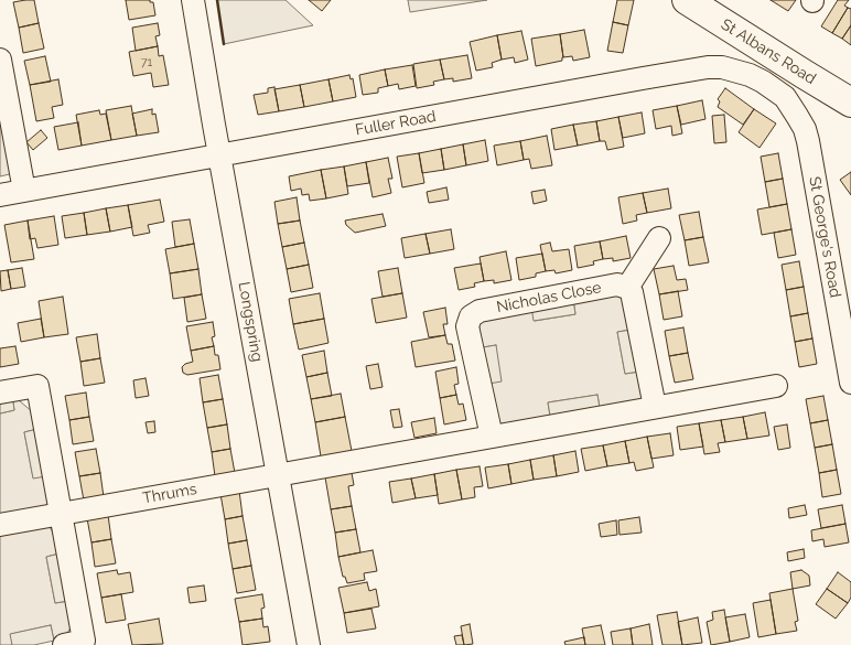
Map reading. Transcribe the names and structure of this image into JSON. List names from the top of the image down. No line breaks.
{"streets":{"main road":["St Albans Road"],"street":["Fuller Road","St George's Road","Nicholas Close","Longspring","Thrums"]},"crossings":[["Fuller Road","St George's Road"],["Fuller Road","Longspring"],["Longspring","Thrums"]],"house_numbers":["71"]}
